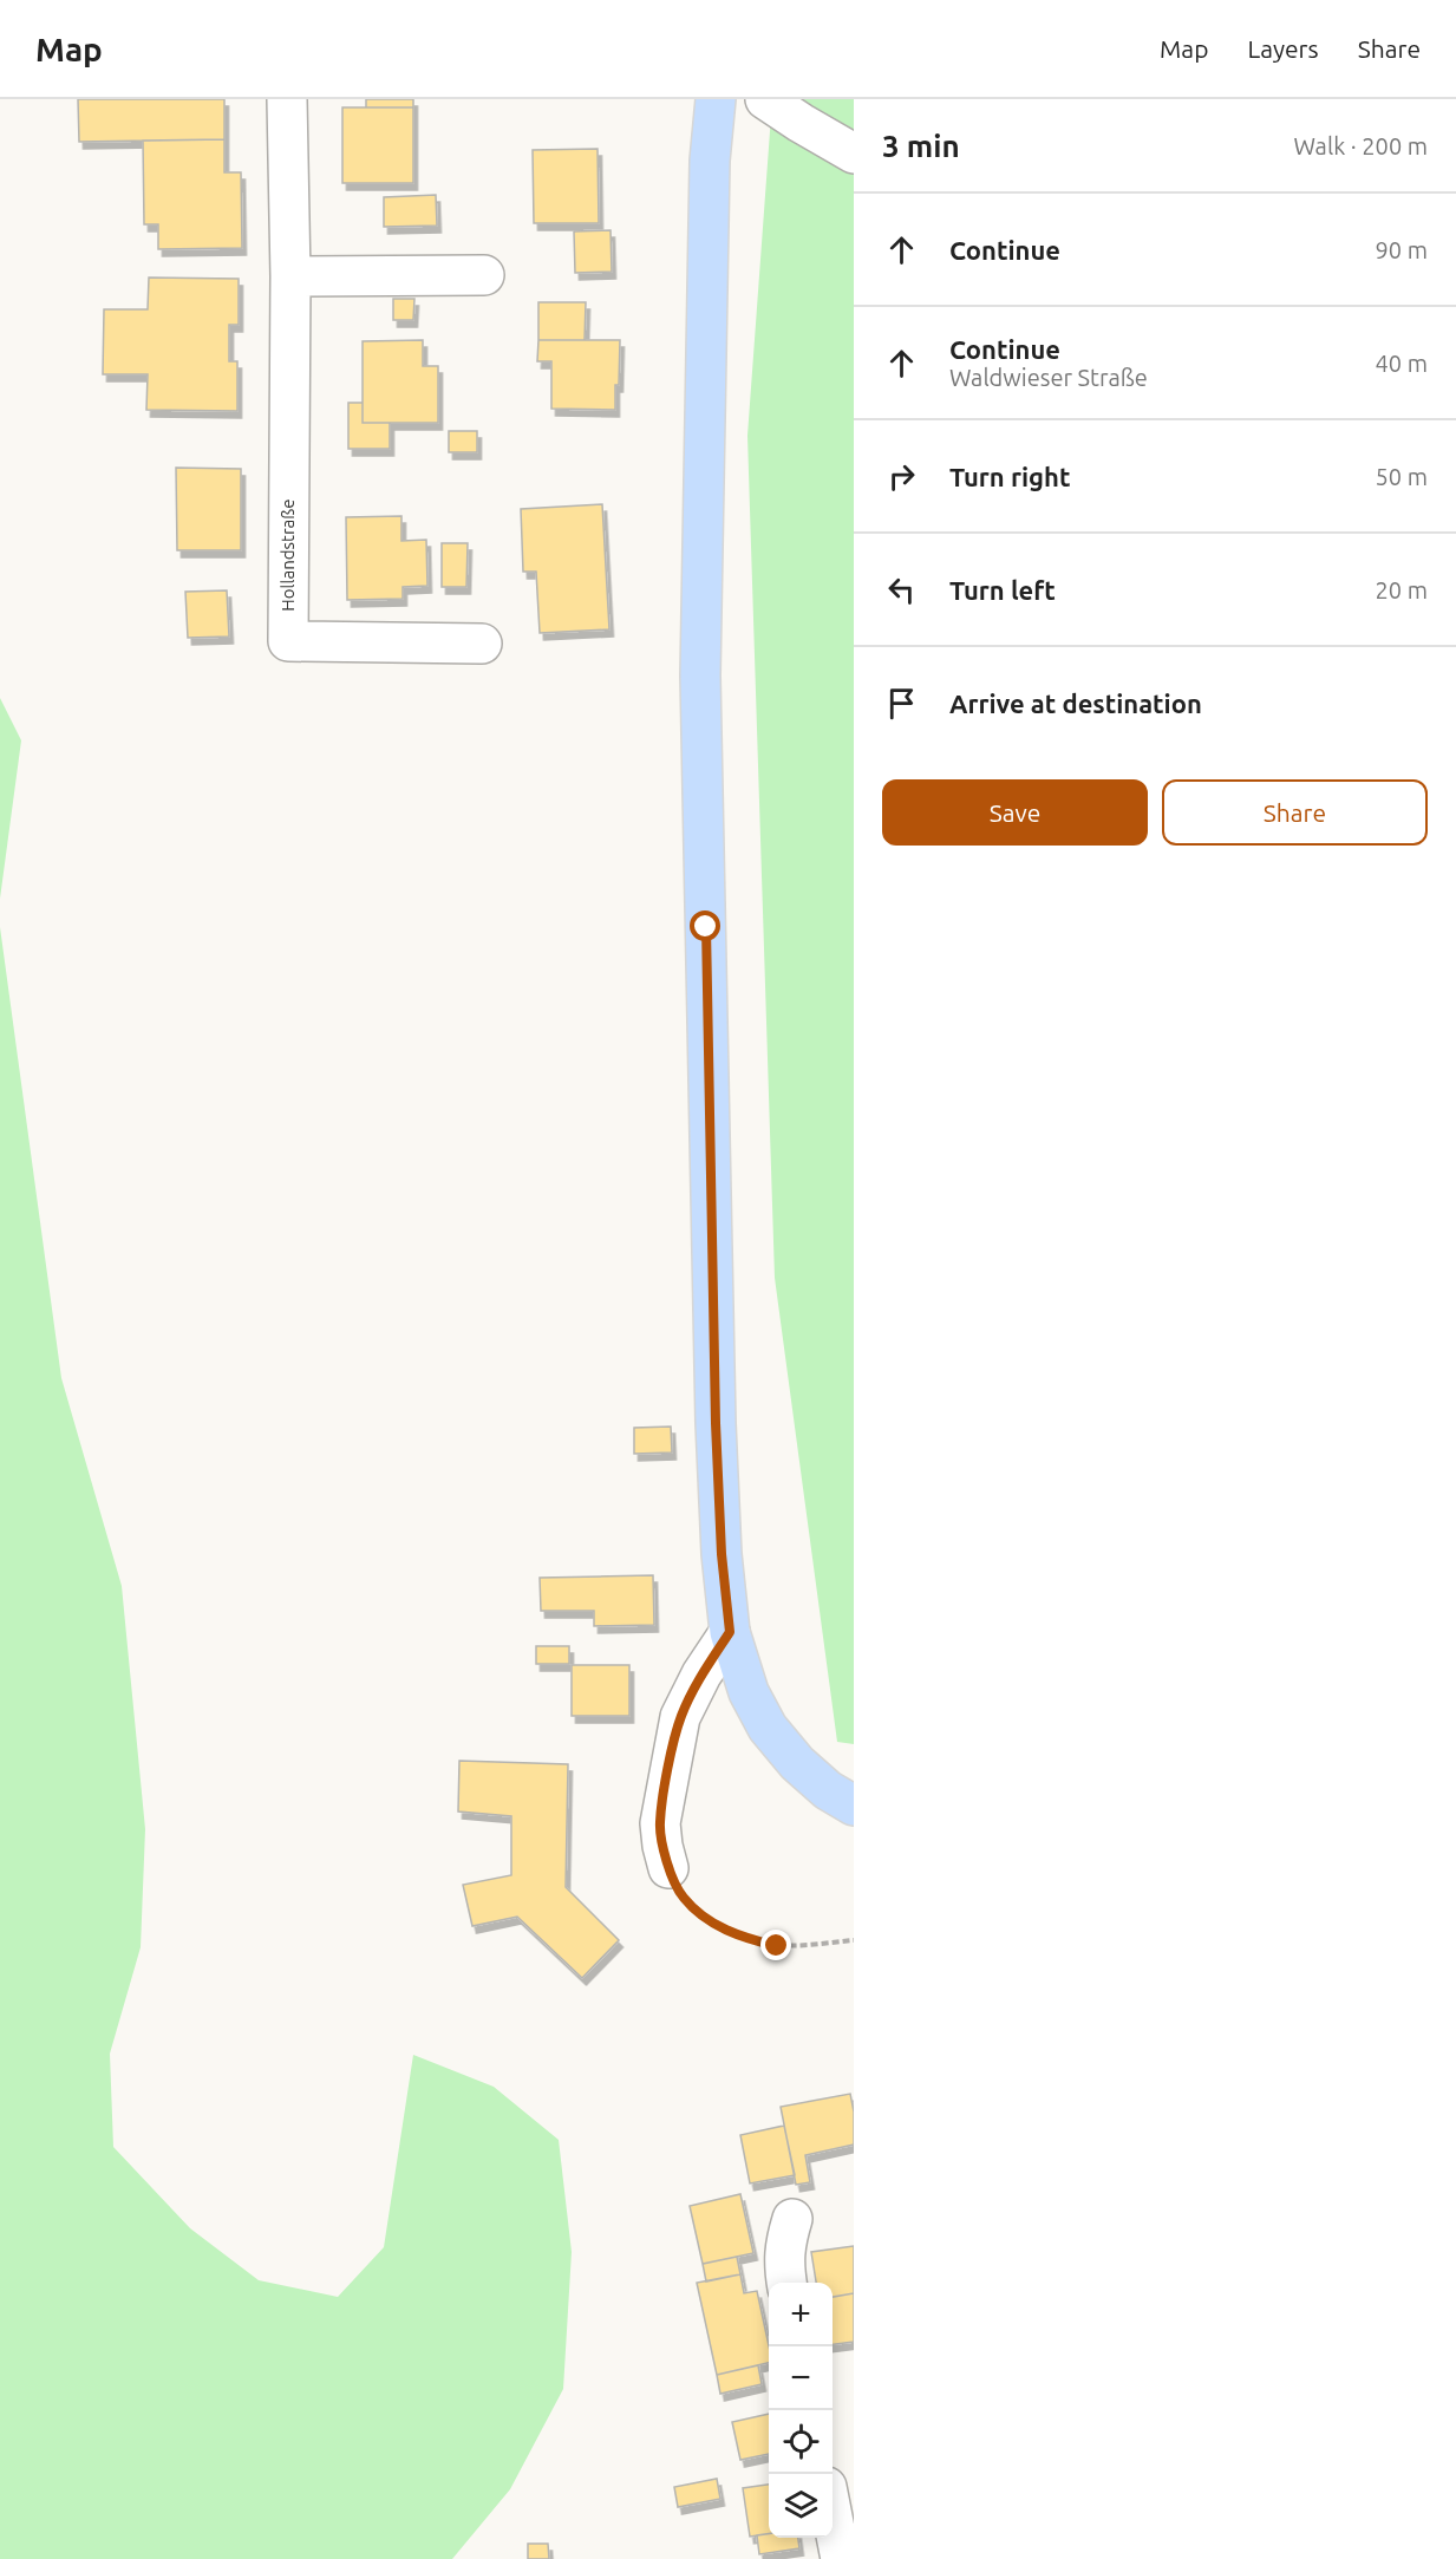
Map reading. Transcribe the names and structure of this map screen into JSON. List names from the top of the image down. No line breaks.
{"streets":{"street":["Hollandstraße"]},"page":{"header":"Map","nav":["Map","Layers","Share"],"heading":["3 min","Walk · 200 m"],"list":[["Continue","90 m"],["Continue","Waldwieser Straße","40 m"],["Turn right","50 m"],["Turn left","20 m"],"Arrive at destination"],"buttons":["Save","Share"],"map_buttons":["+","−"]}}
